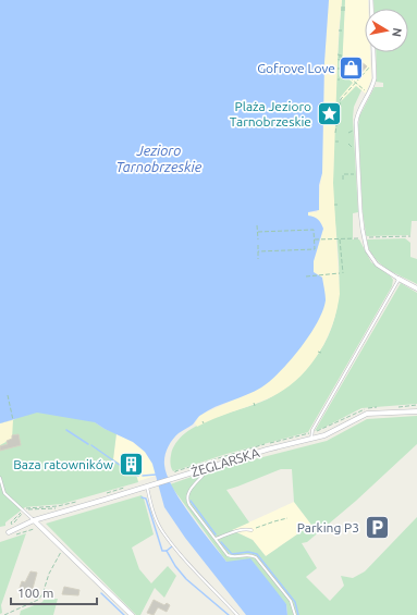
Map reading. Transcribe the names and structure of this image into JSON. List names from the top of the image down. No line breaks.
{"streets":{"street":["ŻEGLARSKA"]},"water":["Jezioro Tarnobrzeskie"],"places":{"shop":["Gofrove Love"],"place":["Plaża Jezioro Tarnobrzeskie"],"building":["Baza ratowników"],"parking":["Parking P3"]},"scale_bar":"100 m","north":"right"}
